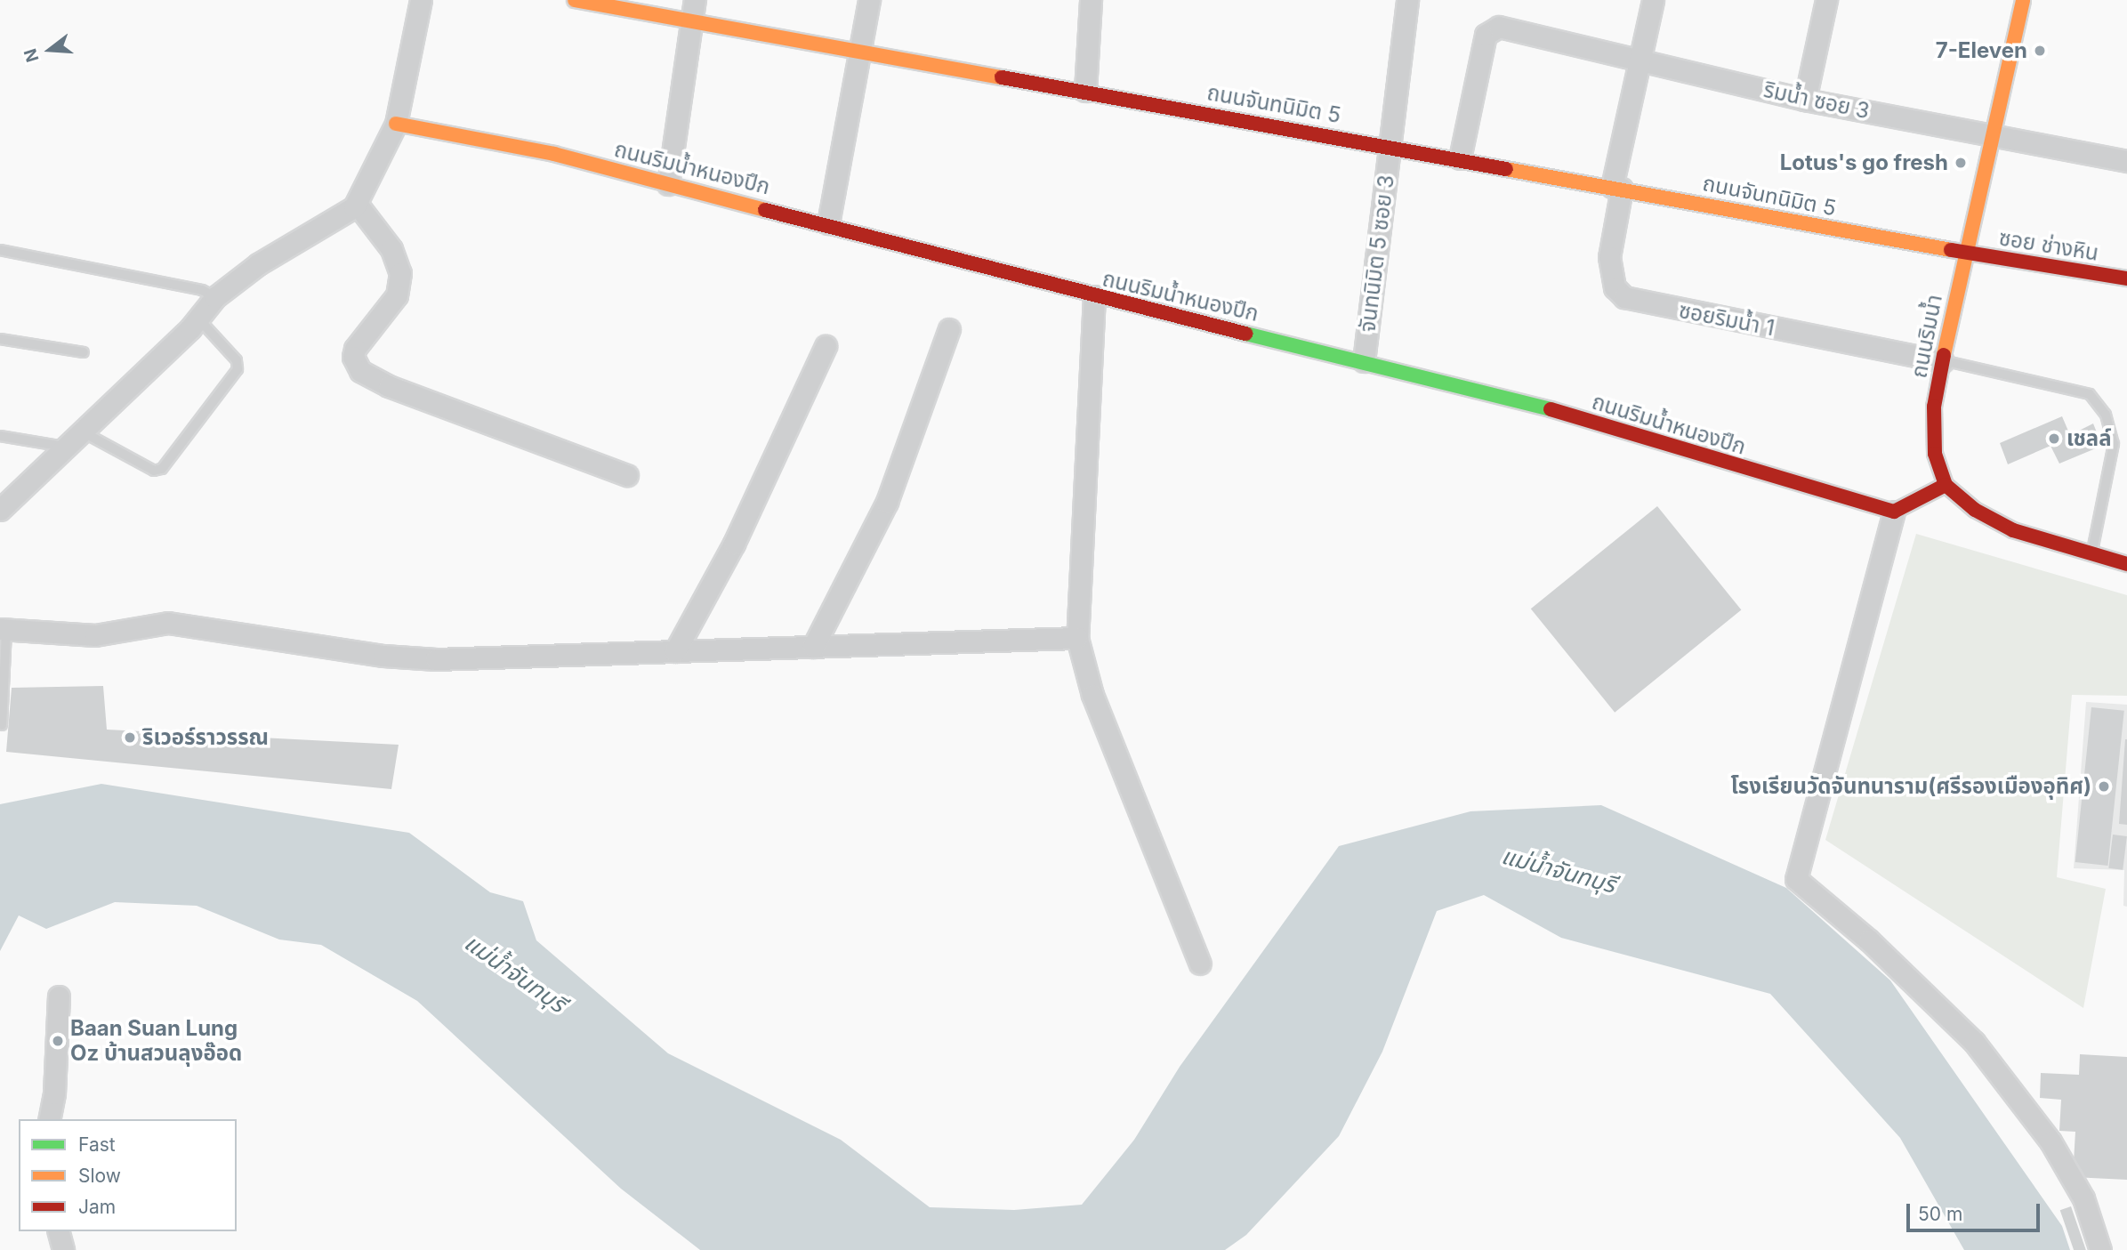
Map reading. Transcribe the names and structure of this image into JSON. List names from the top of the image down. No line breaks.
{"streets":{"street":["ริมน้ำ ซอย 3","ถนนจันทนิมิต 5","ถนนริมน้ำหนองปึก","ซอย ช่างหิน","จันทนิมิต 5 ซอย 3","ซอยริมน้ำ 1","ถนนริมน้ำ"]},"crossings":[["ริมน้ำ ซอย 3","ถนนจันทนิมิต 5"],["ริมน้ำ ซอย 3","ซอยริมน้ำ 1"],["ริมน้ำ ซอย 3","ถนนริมน้ำ"],["ถนนจันทนิมิต 5","ซอย ช่างหิน"],["ถนนจันทนิมิต 5","จันทนิมิต 5 ซอย 3"],["ถนนจันทนิมิต 5","ซอยริมน้ำ 1"],["ถนนจันทนิมิต 5","ถนนริมน้ำ"],["ถนนริมน้ำหนองปึก","จันทนิมิต 5 ซอย 3"],["ซอย ช่างหิน","ถนนริมน้ำ"],["ซอยริมน้ำ 1","ถนนริมน้ำ"]],"water":["แม่น้ำจันทบุรี"],"places":["7-Eleven","Lotus's go fresh","เชลล์","ริเวอร์ราวรรณ","โรงเรียนวัดจันทนาราม(ศรีรองเมืองอุทิศ)","Baan Suan Lung Oz บ้านสวนลุงอ๊อด"],"legend":["Fast","Slow","Jam"],"scale_bar":"50 m","north":"left"}
